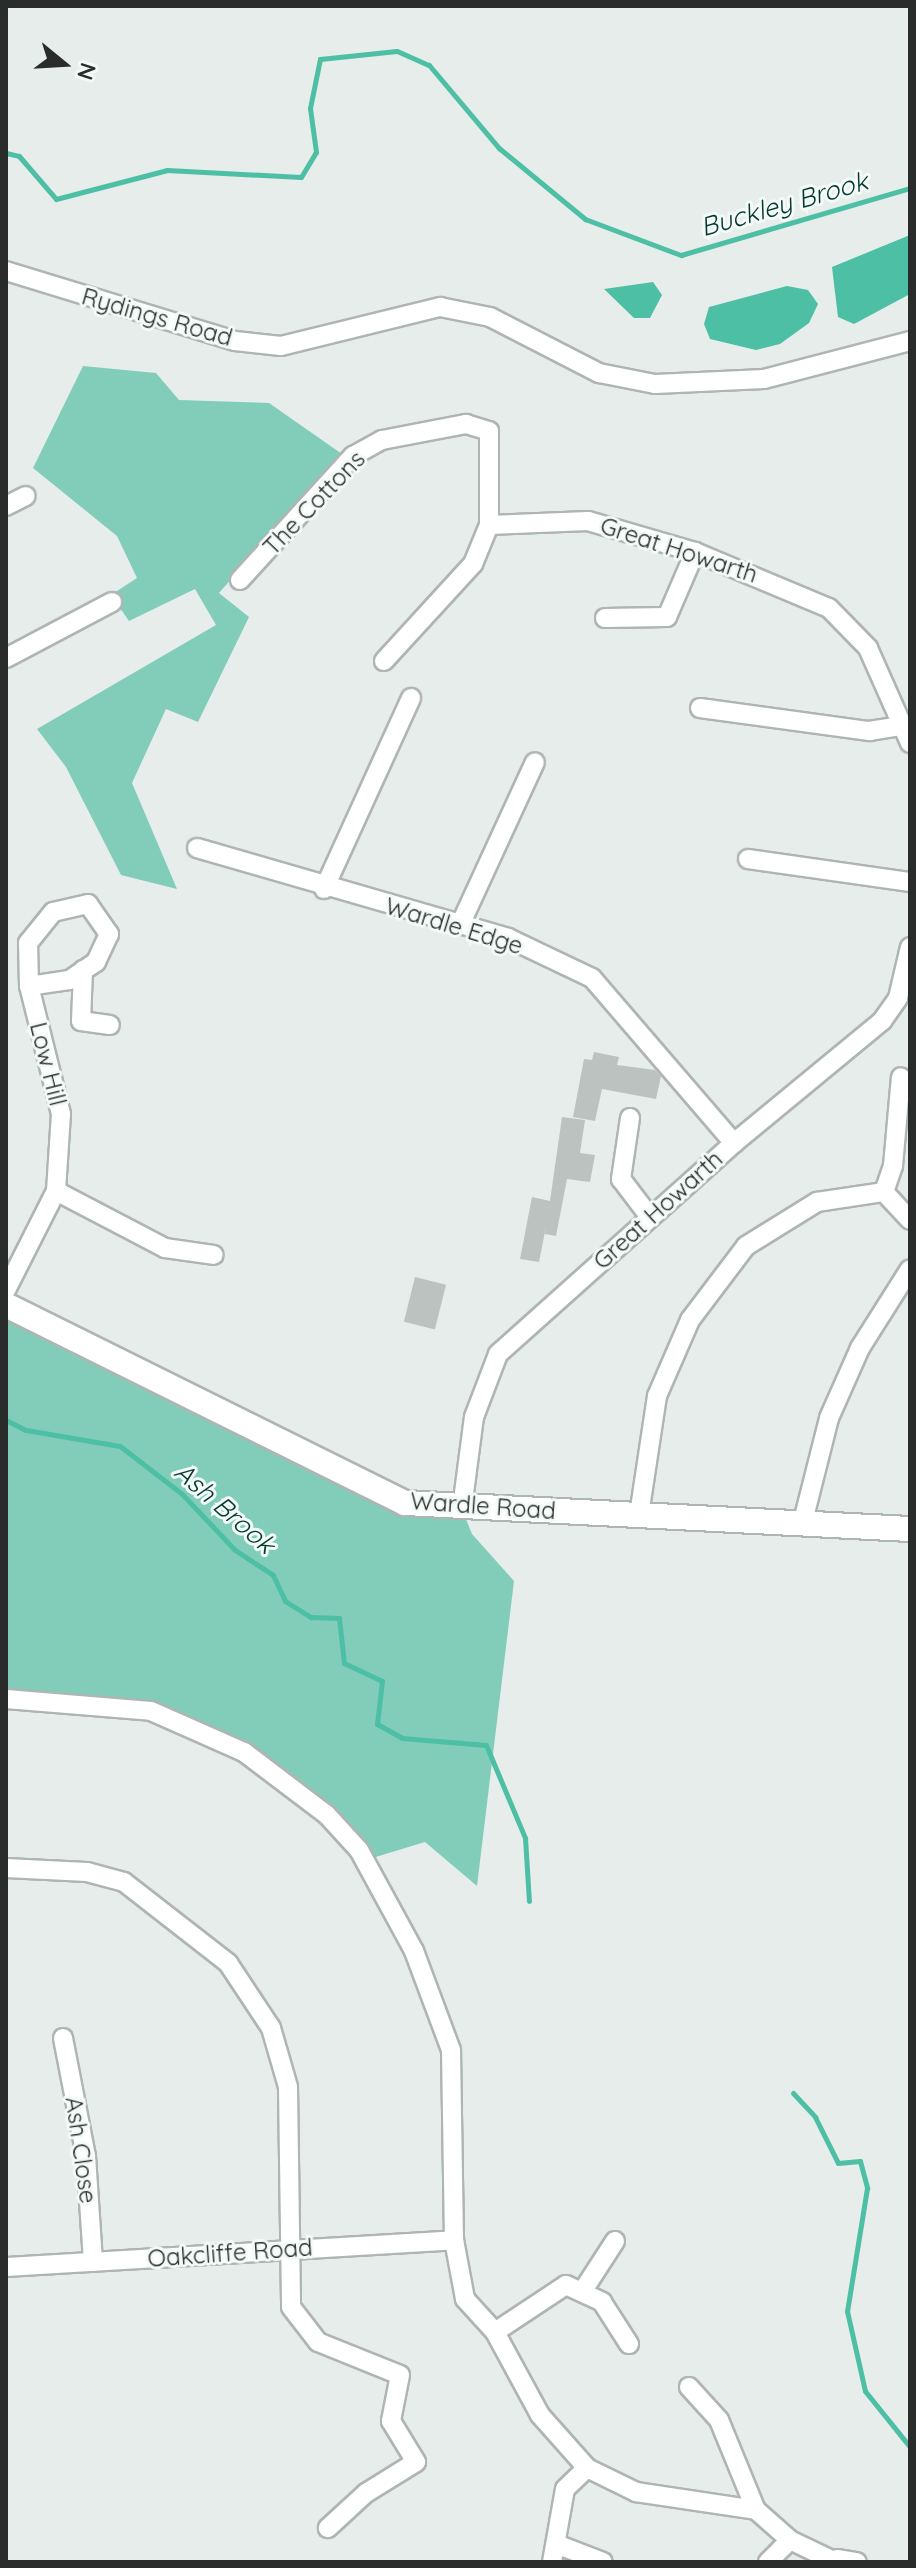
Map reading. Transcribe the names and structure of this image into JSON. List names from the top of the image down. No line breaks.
{"streets":{"street":["Rydings Road","The Cottons","Great Howarth","Wardle Edge","Low Hill","Wardle Road","Ash Close","Oakcliffe Road"]},"crossings":[["The Cottons","Great Howarth"],["Great Howarth","Wardle Edge"],["Great Howarth","Wardle Road"],["Ash Close","Oakcliffe Road"]],"water":["Buckley Brook","Ash Brook"],"north":"right"}
